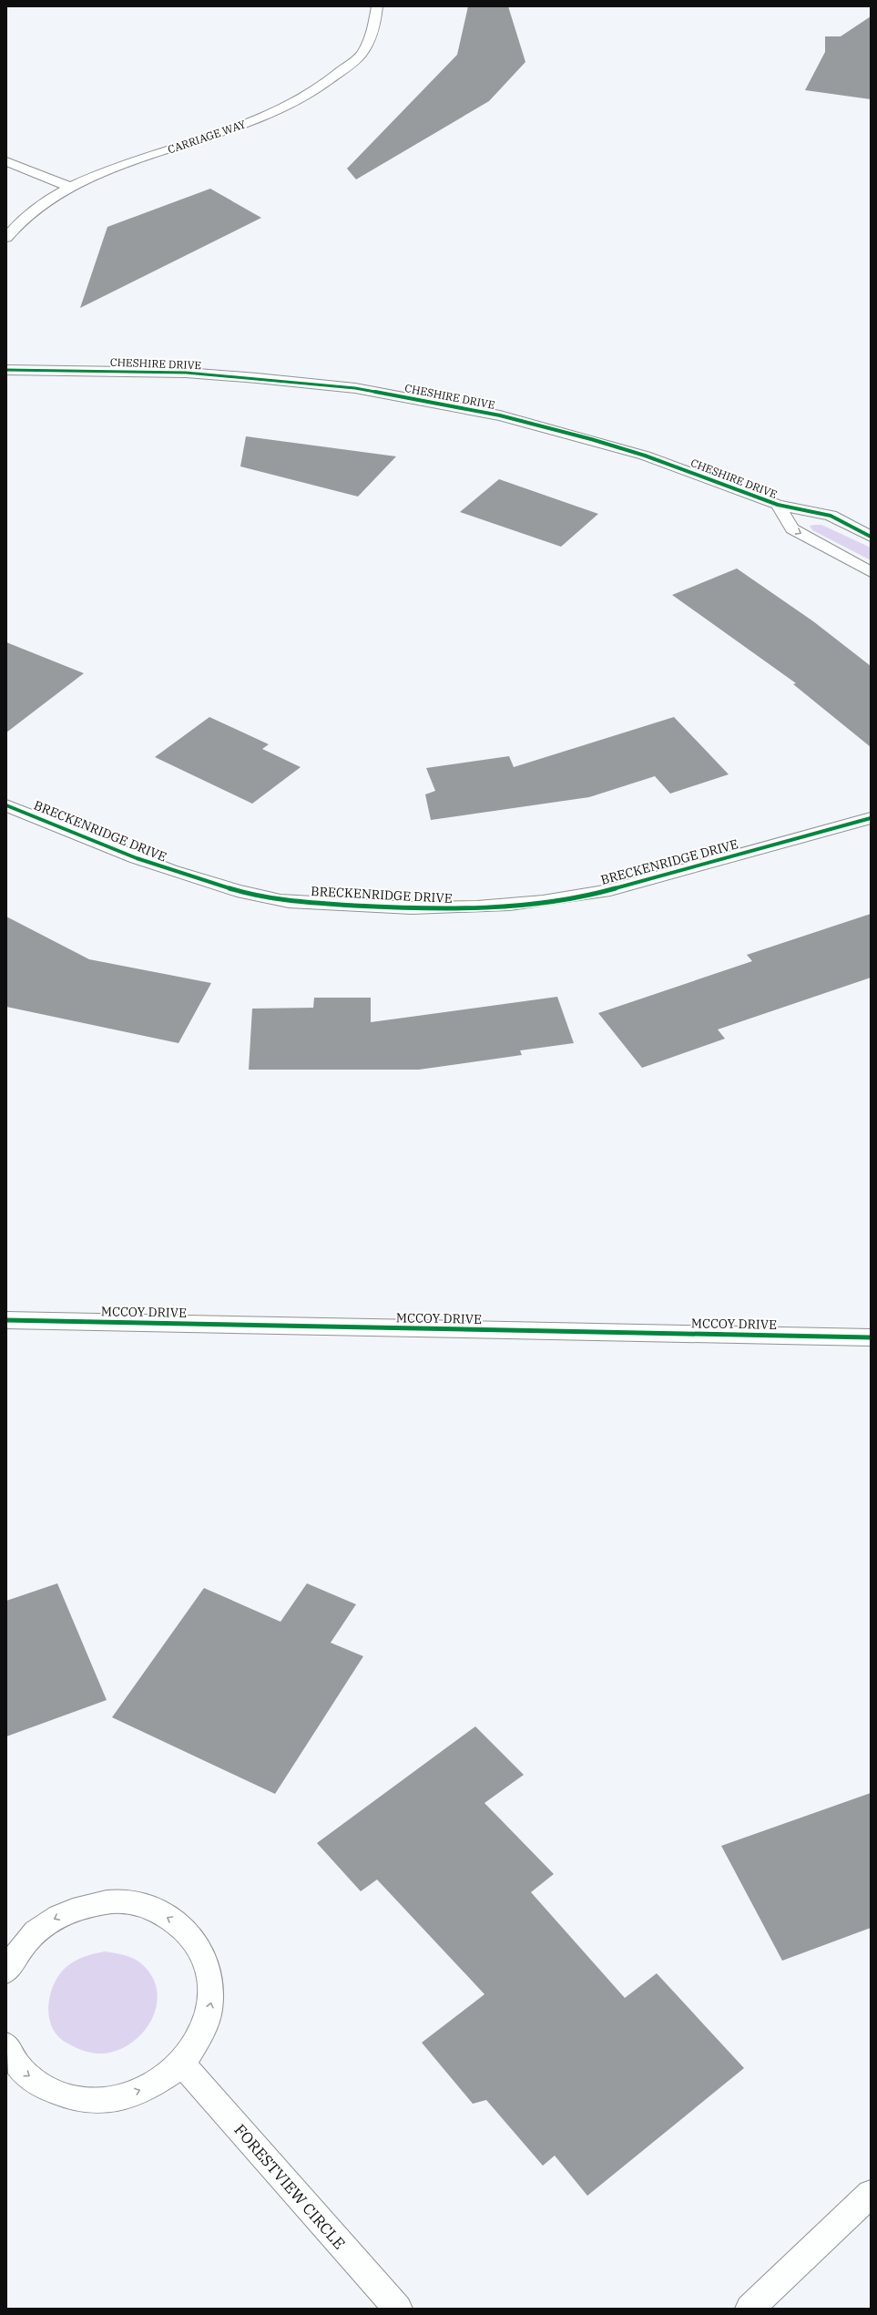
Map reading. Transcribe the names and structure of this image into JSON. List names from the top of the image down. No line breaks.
{"streets":{"street":["CARRIAGE WAY","CHESHIRE DRIVE","BRECKENRIDGE DRIVE","MCCOY DRIVE","FORESTVIEW CIRCLE"]}}
